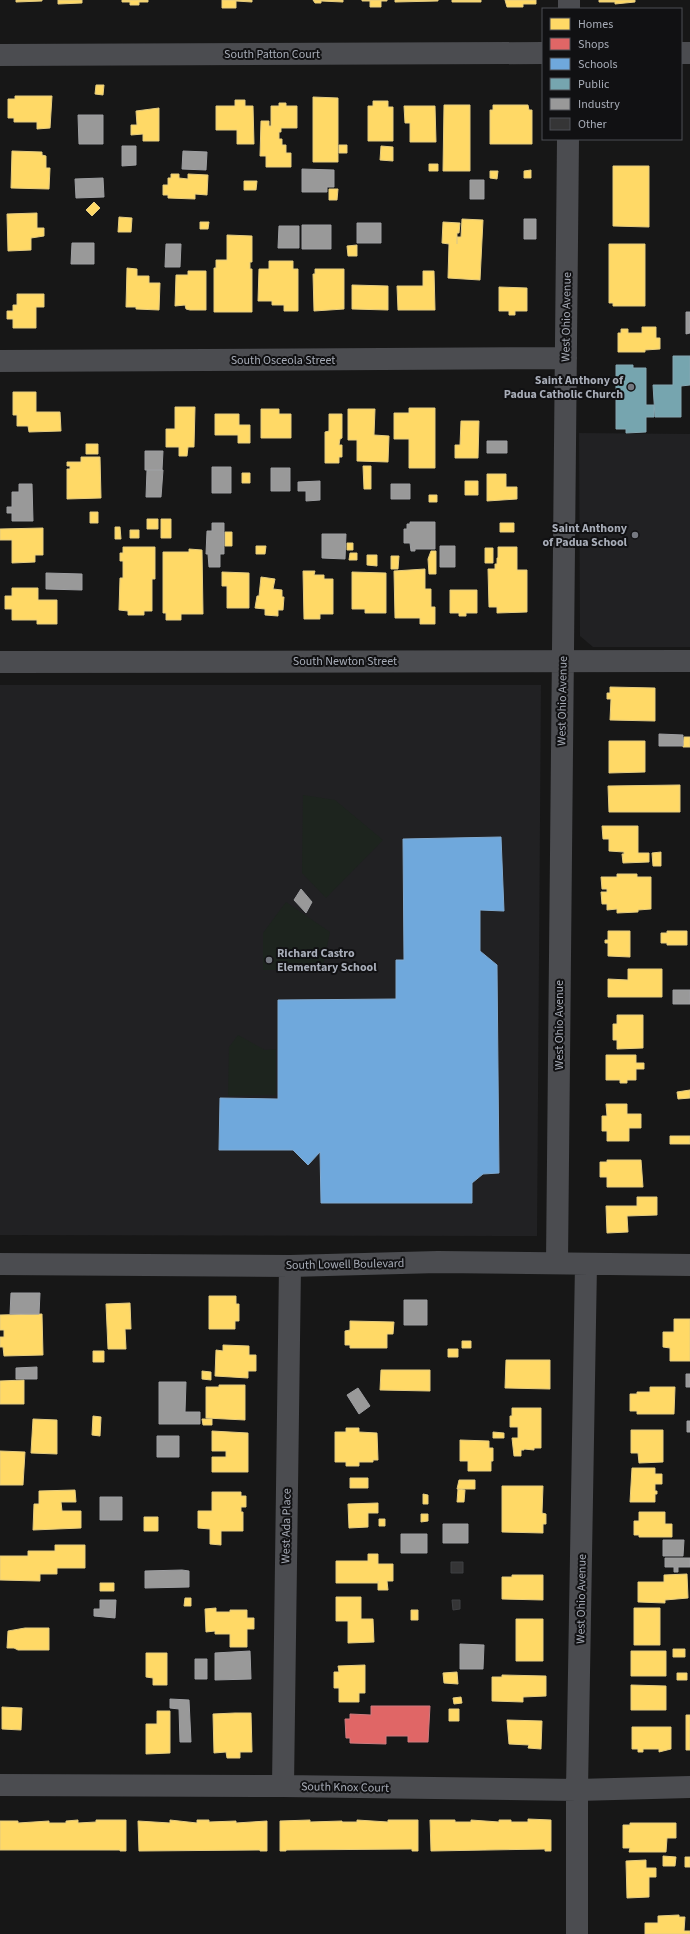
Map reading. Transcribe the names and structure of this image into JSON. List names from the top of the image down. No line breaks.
{"streets":{"street":["South Patton Court","West Ohio Avenue","South Osceola Street","South Newton Street","South Lowell Boulevard","West Ada Place","South Knox Court"]},"crossings":[["West Ohio Avenue","South Osceola Street"],["West Ohio Avenue","South Newton Street"],["West Ohio Avenue","South Lowell Boulevard"],["West Ohio Avenue","South Knox Court"],["South Lowell Boulevard","West Ada Place"],["West Ada Place","South Knox Court"]],"places":["Saint Anthony of Padua Catholic Church","Saint Anthony of Padua School","Richard Castro Elementary School"],"legend":["Homes","Shops","Schools","Public","Industry","Other"]}
